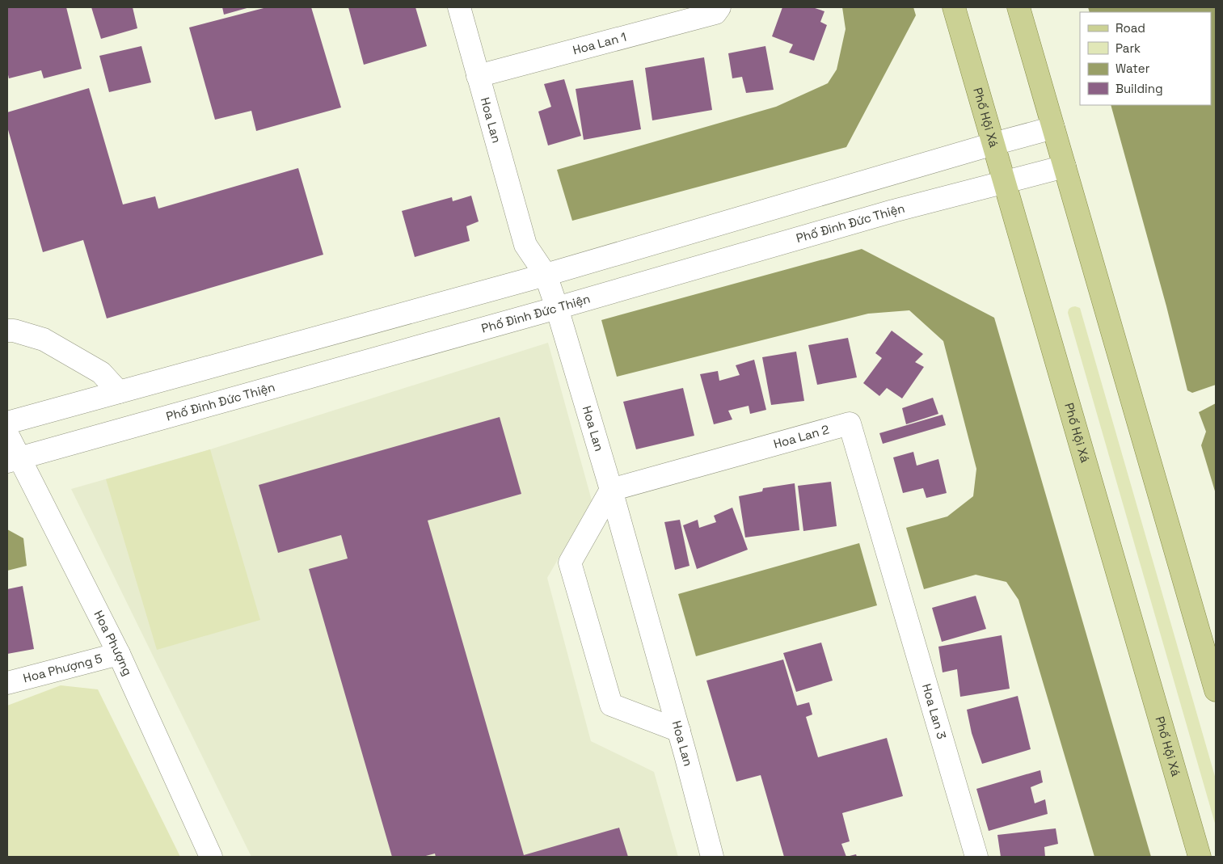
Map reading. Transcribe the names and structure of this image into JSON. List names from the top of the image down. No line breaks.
{"streets":{"main road":["Phố Hội Xá"],"street":["Hoa Lan 1","Hoa Lan","Phố Đinh Đức Thiện","Hoa Lan 2","Hoa Phượng","Hoa Phượng 5","Hoa Lan 3"]},"crossings":[["Hoa Lan 1","Hoa Lan"],["Phố Hội Xá","Phố Đinh Đức Thiện"],["Hoa Lan","Phố Đinh Đức Thiện"],["Hoa Lan","Hoa Lan 2"],["Phố Đinh Đức Thiện","Hoa Phượng"],["Hoa Lan 2","Hoa Lan 3"],["Hoa Phượng","Hoa Phượng 5"]],"legend":["Road","Park","Water","Building"]}
